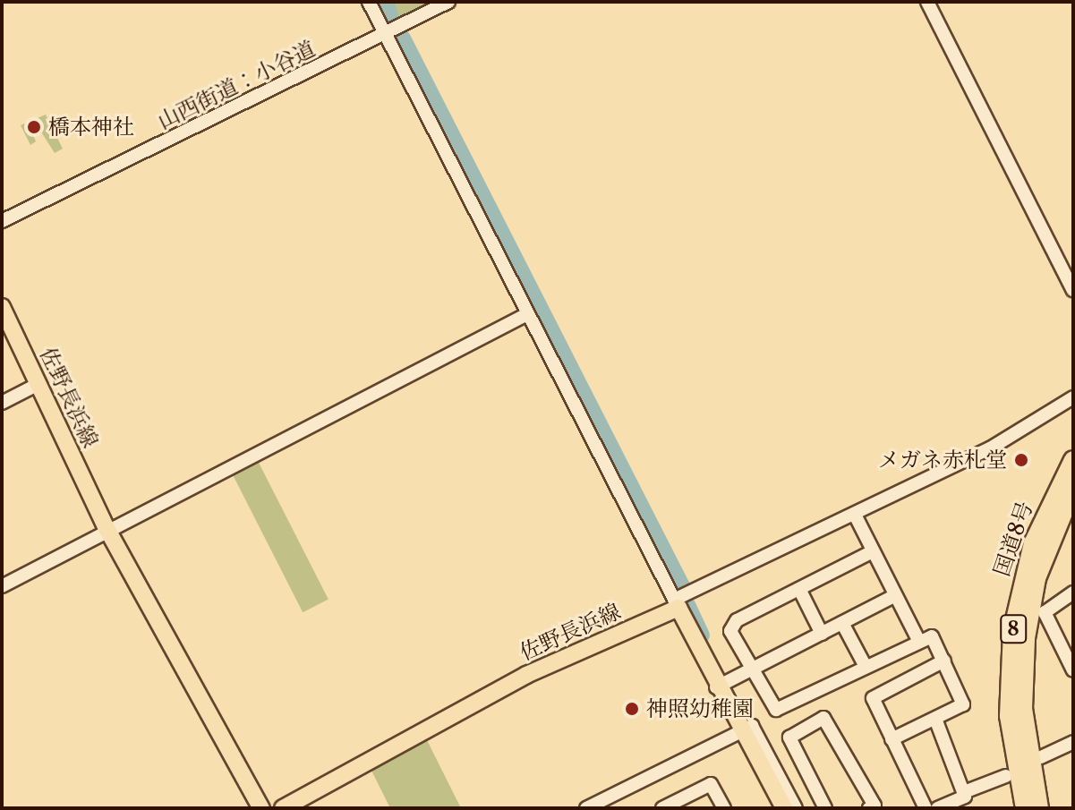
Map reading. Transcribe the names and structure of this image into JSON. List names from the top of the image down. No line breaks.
{"streets":{"highway":["国道8号","8"],"main road":["佐野長浜線"],"street":["山西街道：小谷道"]},"places":["橋本神社","メガネ赤札堂","神照幼稚園"]}
